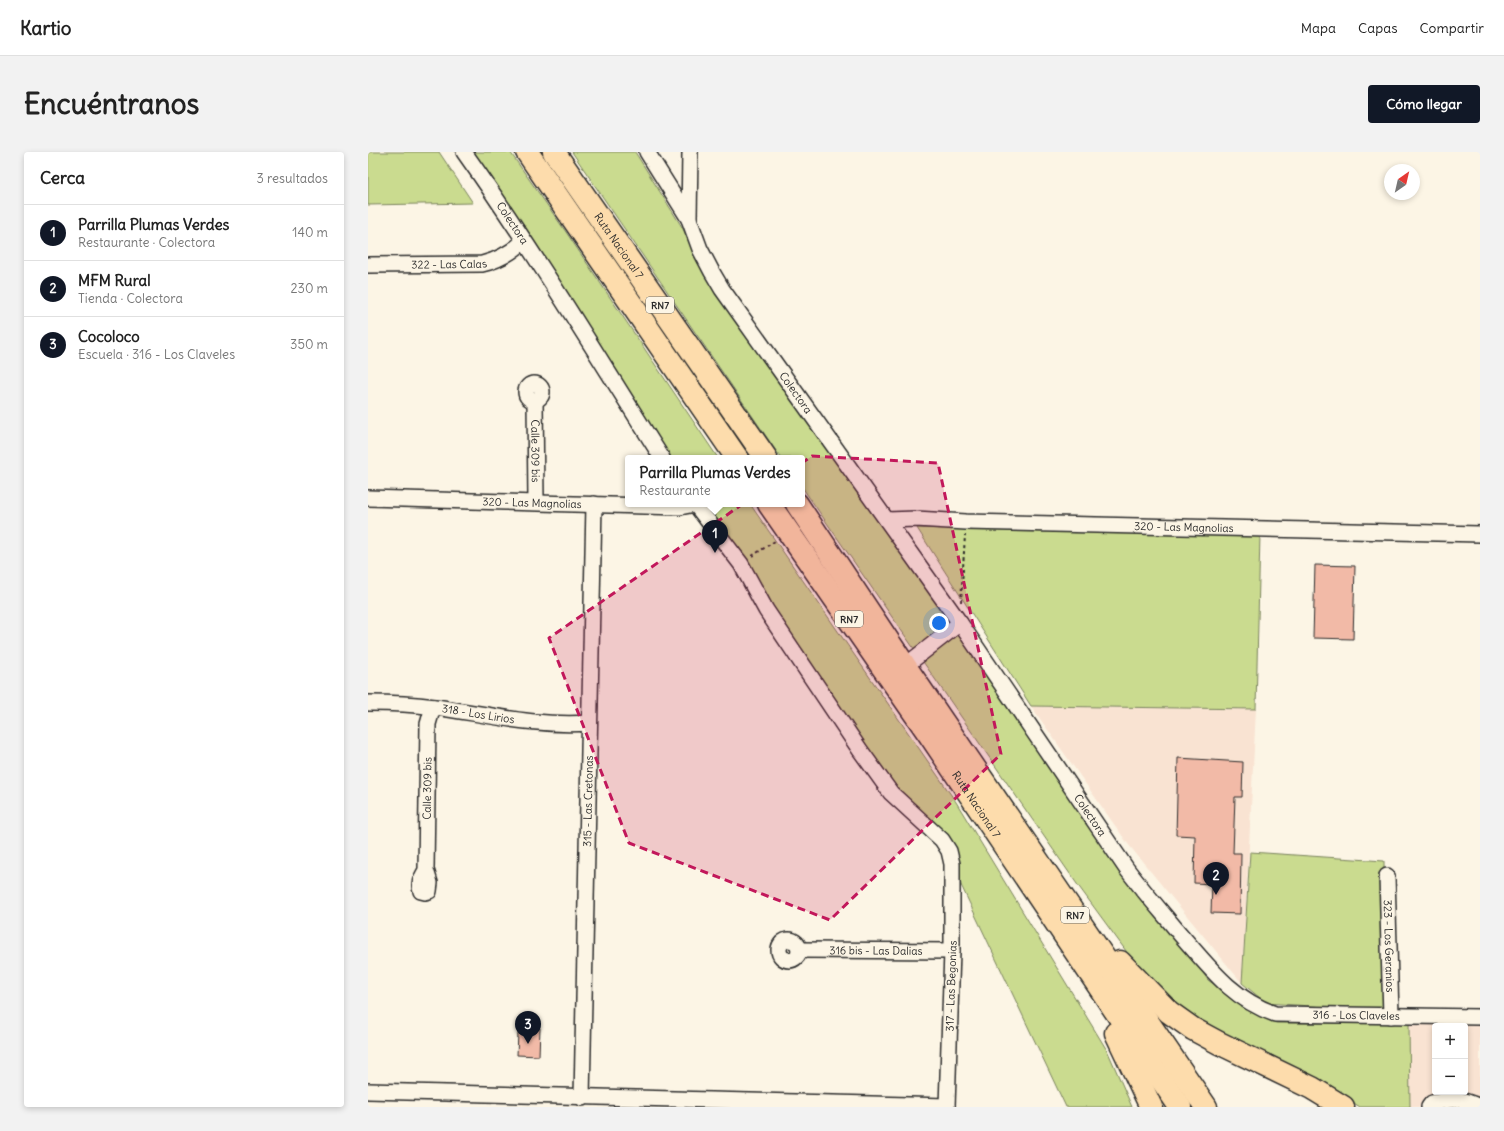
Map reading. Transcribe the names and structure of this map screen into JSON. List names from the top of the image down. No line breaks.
{"streets":{"highway":["Ruta Nacional 7","RN7"],"street":["Colectora","322 - Las Calas","Calle 309 bis","320 - Las Magnolias","318 - Los Lirios","315 - Las Cretonas","323 - Los Geranios","316 bis - Las Dalias","317 - Las Begonias","316 - Los Claveles"]},"crossings":[["Colectora","322 - Las Calas"],["Colectora","320 - Las Magnolias"],["Colectora","316 - Los Claveles"],["Calle 309 bis","320 - Las Magnolias"],["Calle 309 bis","318 - Los Lirios"],["320 - Las Magnolias","315 - Las Cretonas"],["318 - Los Lirios","315 - Las Cretonas"],["323 - Los Geranios","316 - Los Claveles"],["316 bis - Las Dalias","317 - Las Begonias"]],"north":"top right","page":{"header":"Kartio","nav":["Mapa","Capas","Compartir"],"buttons":"Cómo llegar","title":"Encuéntranos","heading":["Cerca","3 resultados"],"list":[{"mark":"1","name":"Parrilla Plumas Verdes","note":"Restaurante · Colectora","value":"140 m"},{"mark":"2","name":"MFM Rural","note":"Tienda · Colectora","value":"230 m"},{"mark":"3","name":"Cocoloco","note":"Escuela · 316 - Los Claveles","value":"350 m"}],"popup":["Parrilla Plumas Verdes","Restaurante"],"pins":["1","2","3"],"map_buttons":["+","−"]}}
